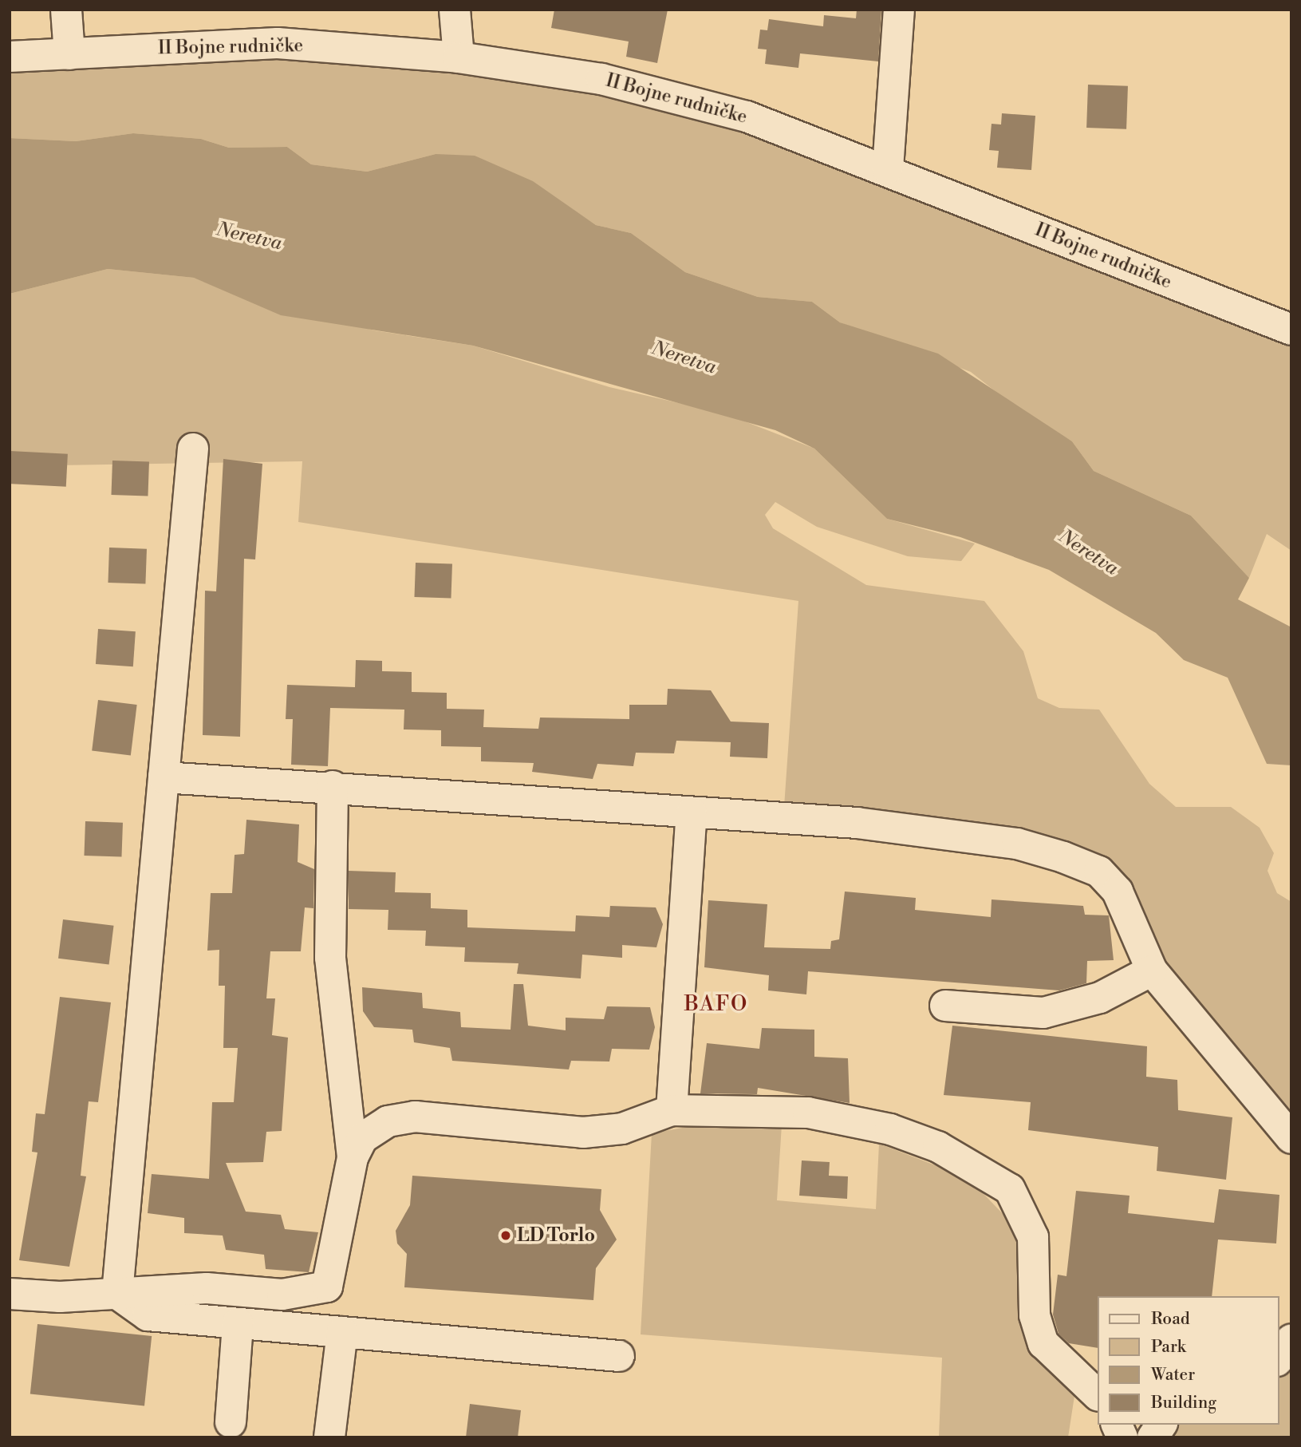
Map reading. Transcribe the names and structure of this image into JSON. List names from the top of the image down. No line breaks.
{"streets":{"street":["II Bojne rudničke"]},"districts":["BAFO"],"water":["Neretva"],"places":["LD Torlo"],"legend":["Road","Park","Water","Building"]}
